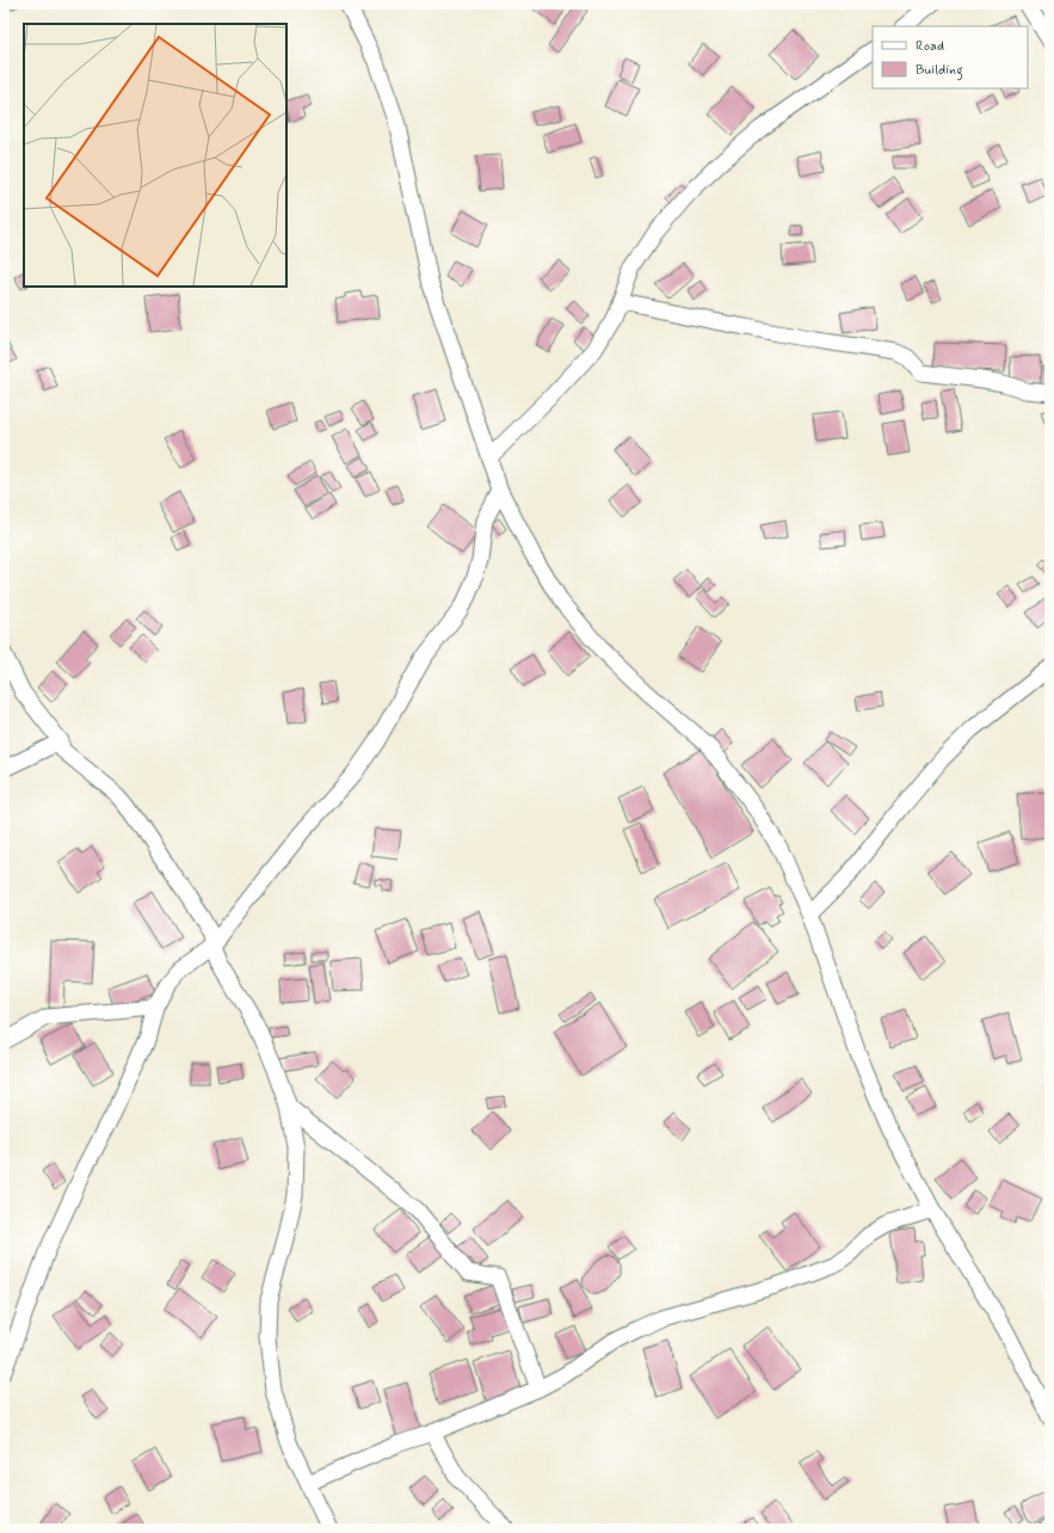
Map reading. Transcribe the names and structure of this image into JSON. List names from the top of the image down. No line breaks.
{"legend":["Road","Building"]}
